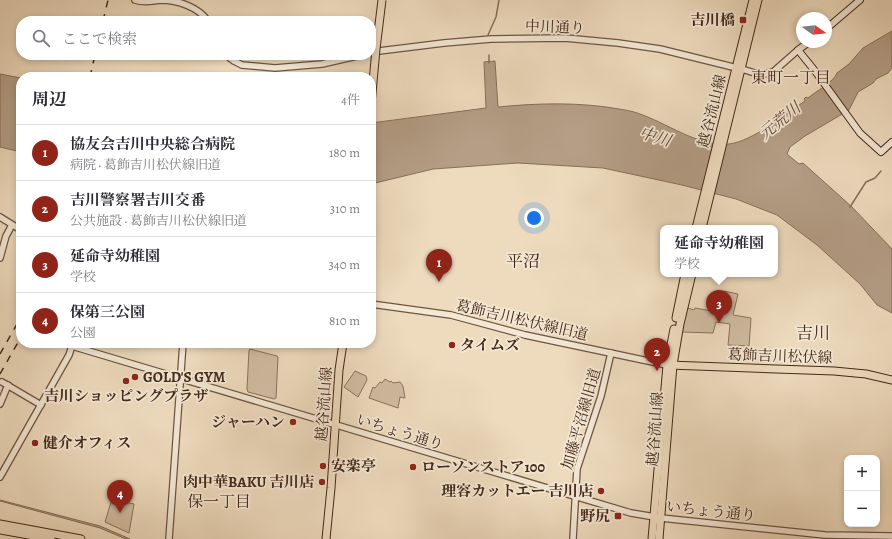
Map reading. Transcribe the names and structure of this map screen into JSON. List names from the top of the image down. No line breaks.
{"streets":{"main road":["越谷流山線","葛飾吉川松伏線"],"street":["中川通り","葛飾吉川松伏線旧道","加藤平沼線旧道","いちょう通り"]},"crossings":[["中川通り","越谷流山線"],["越谷流山線","葛飾吉川松伏線旧道"],["越谷流山線","葛飾吉川松伏線"],["越谷流山線","いちょう通り"],["葛飾吉川松伏線旧道","葛飾吉川松伏線"],["葛飾吉川松伏線旧道","加藤平沼線旧道"],["加藤平沼線旧道","いちょう通り"]],"districts":["東町一丁目","平沼","吉川","保一丁目"],"water":["元荒川","中川"],"places":{"transit":["吉川橋","野尻"],"other":["タイムズ","GOLD'S GYM","吉川ショッピングプラザ","ジャーハン","健介オフィス","安楽亭","ローソンストア100","肉中華BAKU 吉川店","理容カットエー 吉川店"]},"north":"right","page":{"search":"ここで検索","heading":["周辺","4件"],"list":[{"mark":"1","name":"協友会吉川中央総合病院","note":"病院 · 葛飾吉川松伏線旧道","value":"180 m"},{"mark":"2","name":"吉川警察署吉川交番","note":"公共施設 · 葛飾吉川松伏線旧道","value":"310 m"},{"mark":"3","name":"延命寺幼稚園","note":"学校","value":"340 m"},{"mark":"4","name":"保第三公園","note":"公園","value":"810 m"}],"popup":["延命寺幼稚園","学校"],"pins":["1","3","2","4"],"map_buttons":["+","−"]}}
